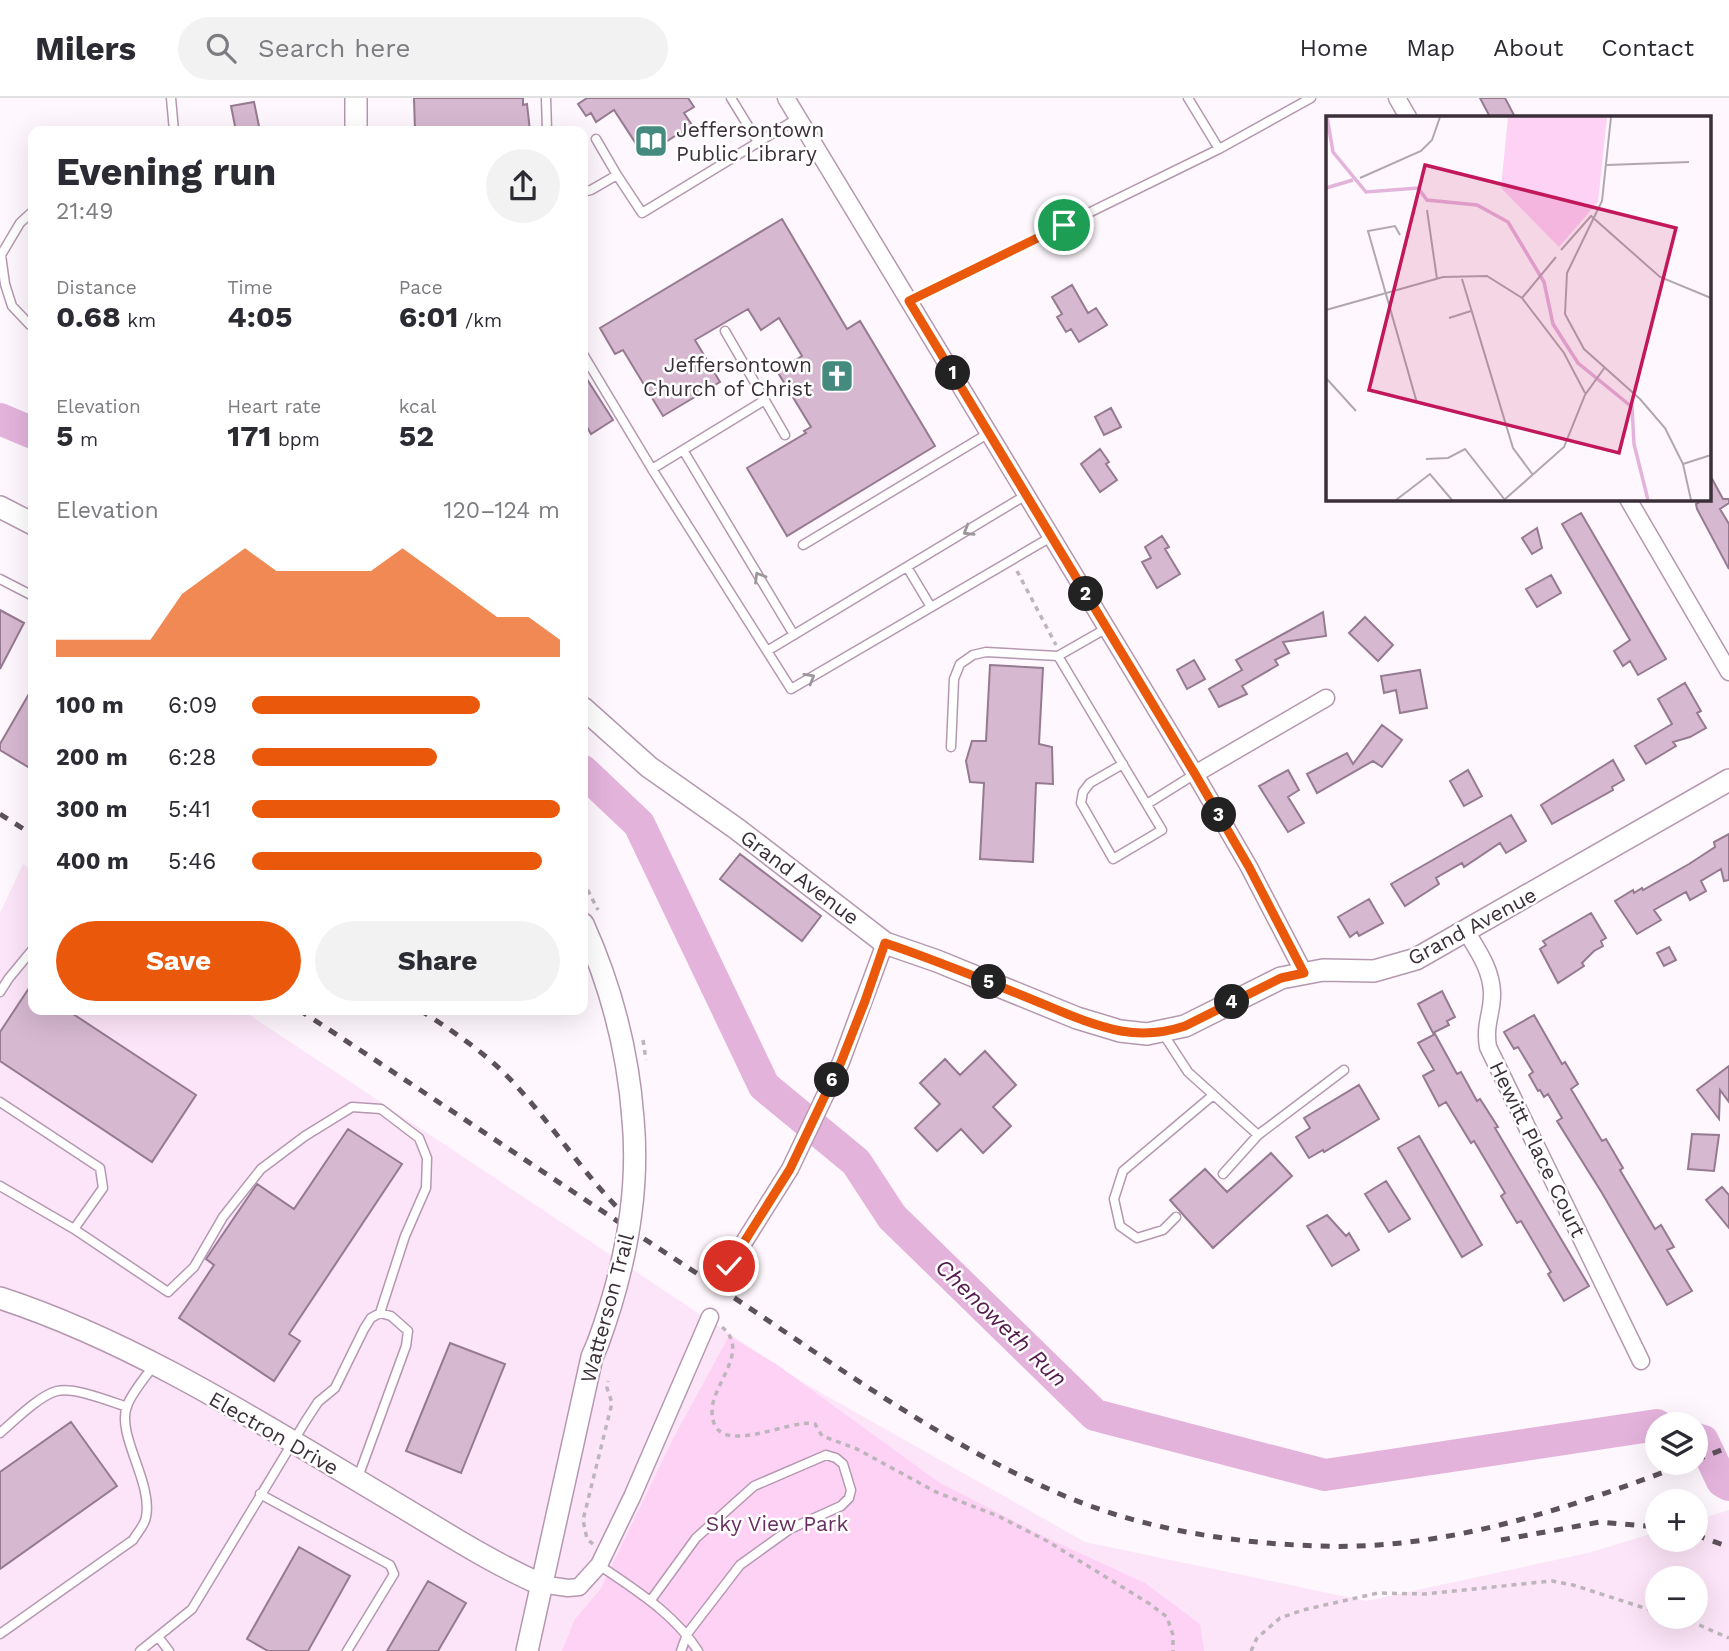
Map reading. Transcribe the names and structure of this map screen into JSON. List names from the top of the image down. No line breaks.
{"streets":{"street":["Grand Avenue","Hewitt Place Court","Watterson Trail","Electron Drive"]},"crossings":[["Grand Avenue","Hewitt Place Court"],["Watterson Trail","Electron Drive"]],"water":["Chenoweth Run"],"parks":["Sky View Park"],"places":{"library":["Jeffersontown Public Library"],"church":["Jeffersontown Church of Christ"]},"page":{"header":"Milers","search":"Search here","nav":["Home","Map","About","Contact"],"heading":["Evening run","21:49"],"stats":[["Distance","0.68 km"],["Time","4:05"],["Pace","6:01 /km"],["Elevation","5 m"],["Heart rate","171 bpm"],["kcal","52"]],"pins":["1","2","3","5","4","6"],"chart":["Elevation","120–124 m"],"list":[{"name":"100 m","note":"6:09"},{"name":"200 m","note":"6:28"},{"name":"300 m","note":"5:41"},{"name":"400 m","note":"5:46"}],"buttons":["Save","Share"],"map_buttons":["+","−"]}}
